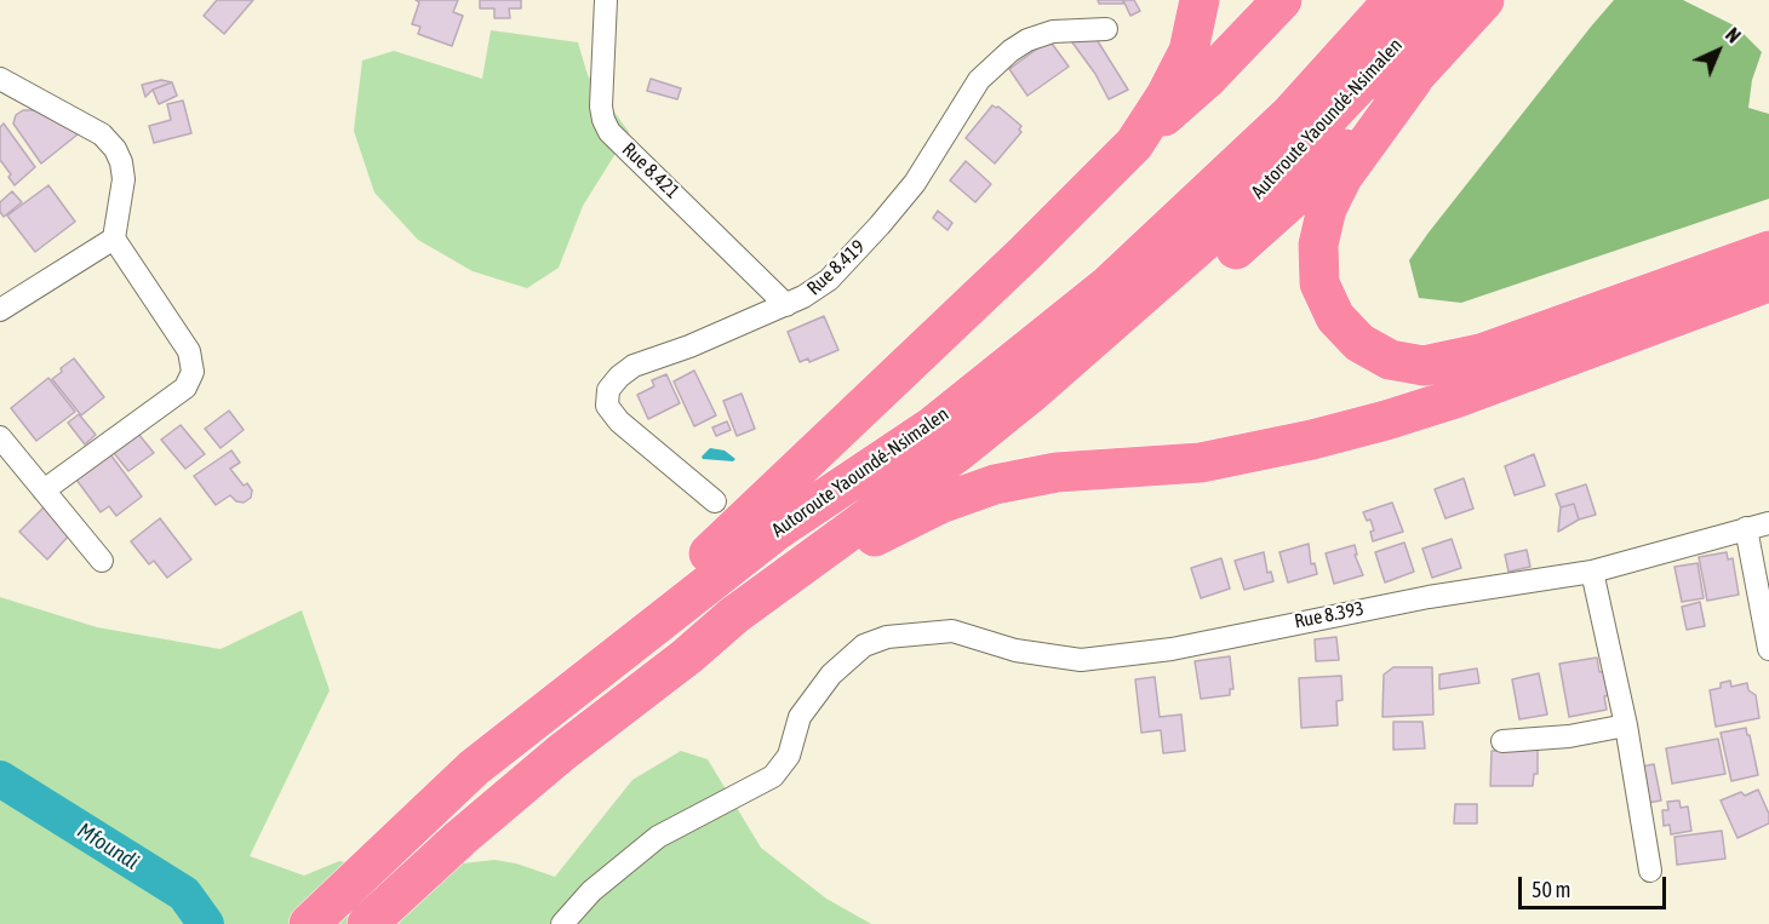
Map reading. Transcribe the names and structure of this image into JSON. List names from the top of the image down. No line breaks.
{"streets":{"highway":["Autoroute Yaoundé-Nsimalen"],"street":["Rue 8.421","Rue 8.419","Rue 8.393"]},"crossings":[["Rue 8.421","Rue 8.419"]],"water":["Mfoundi"],"scale_bar":"50 m","north":"top right"}
